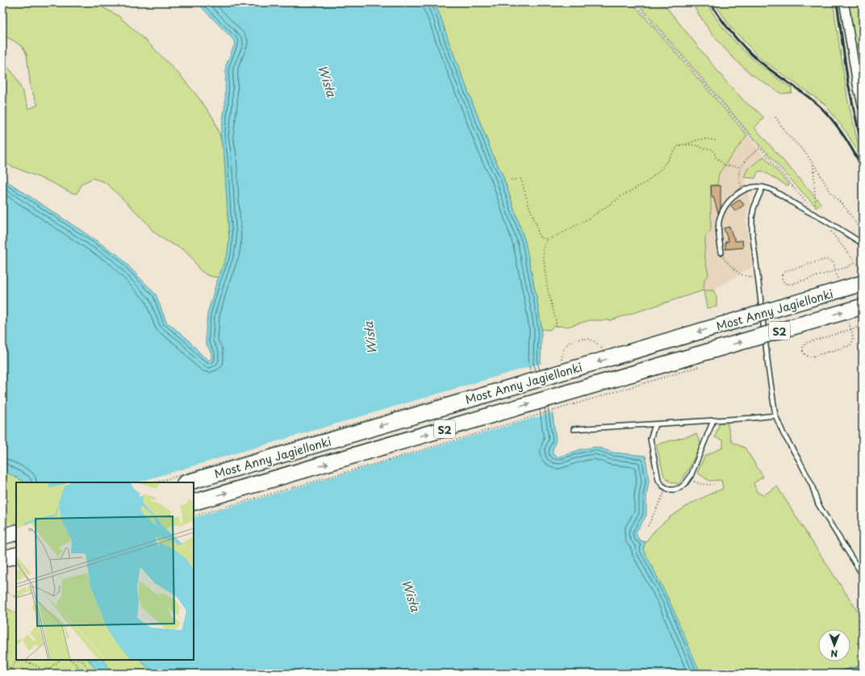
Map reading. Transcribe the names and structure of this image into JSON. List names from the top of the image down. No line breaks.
{"streets":{"highway":["Most Anny Jagiellonki","S2"]},"water":["Wisła"],"north":"bottom"}
